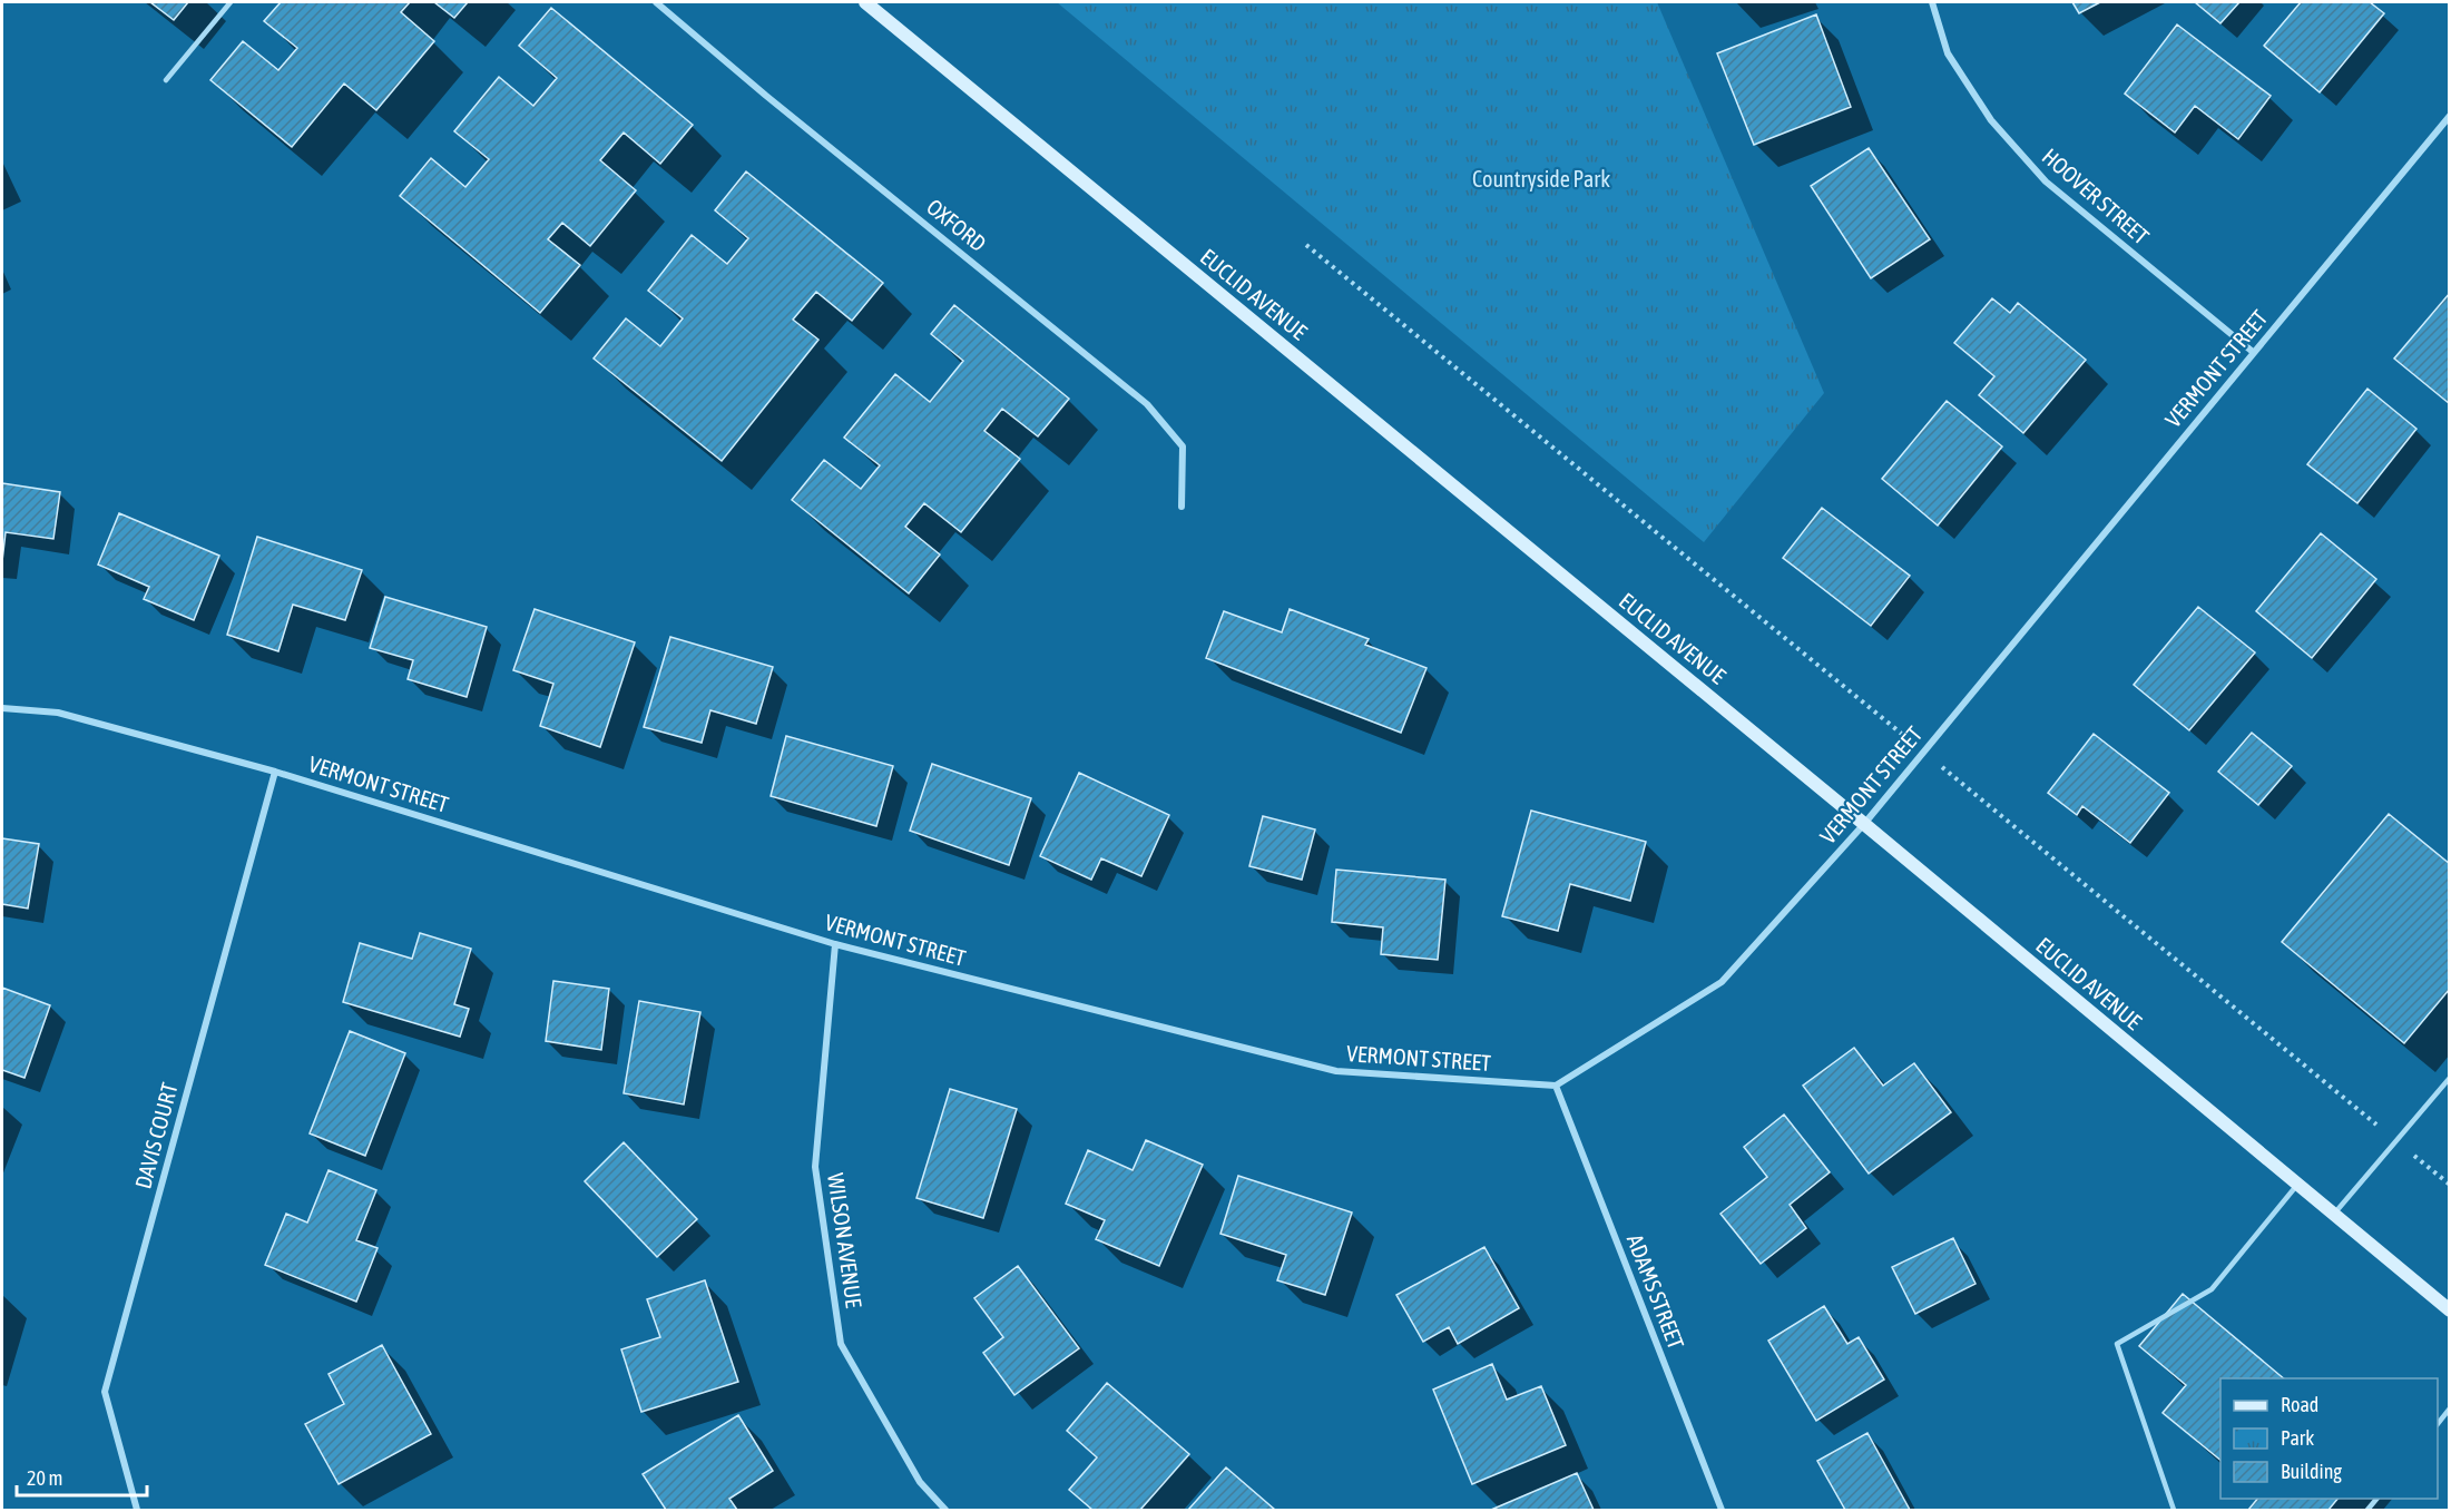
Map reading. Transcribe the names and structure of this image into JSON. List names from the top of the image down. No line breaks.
{"streets":{"main road":["EUCLID AVENUE"],"street":["HOOVER STREET","OXFORD","VERMONT STREET","DAVIS COURT","WILSON AVENUE","ADAMS STREET"]},"crossings":[["HOOVER STREET","VERMONT STREET"],["EUCLID AVENUE","VERMONT STREET"],["VERMONT STREET","DAVIS COURT"],["VERMONT STREET","WILSON AVENUE"],["VERMONT STREET","ADAMS STREET"]],"parks":["Countryside Park"],"legend":["Road","Park","Building"],"scale_bar":"20 m"}
